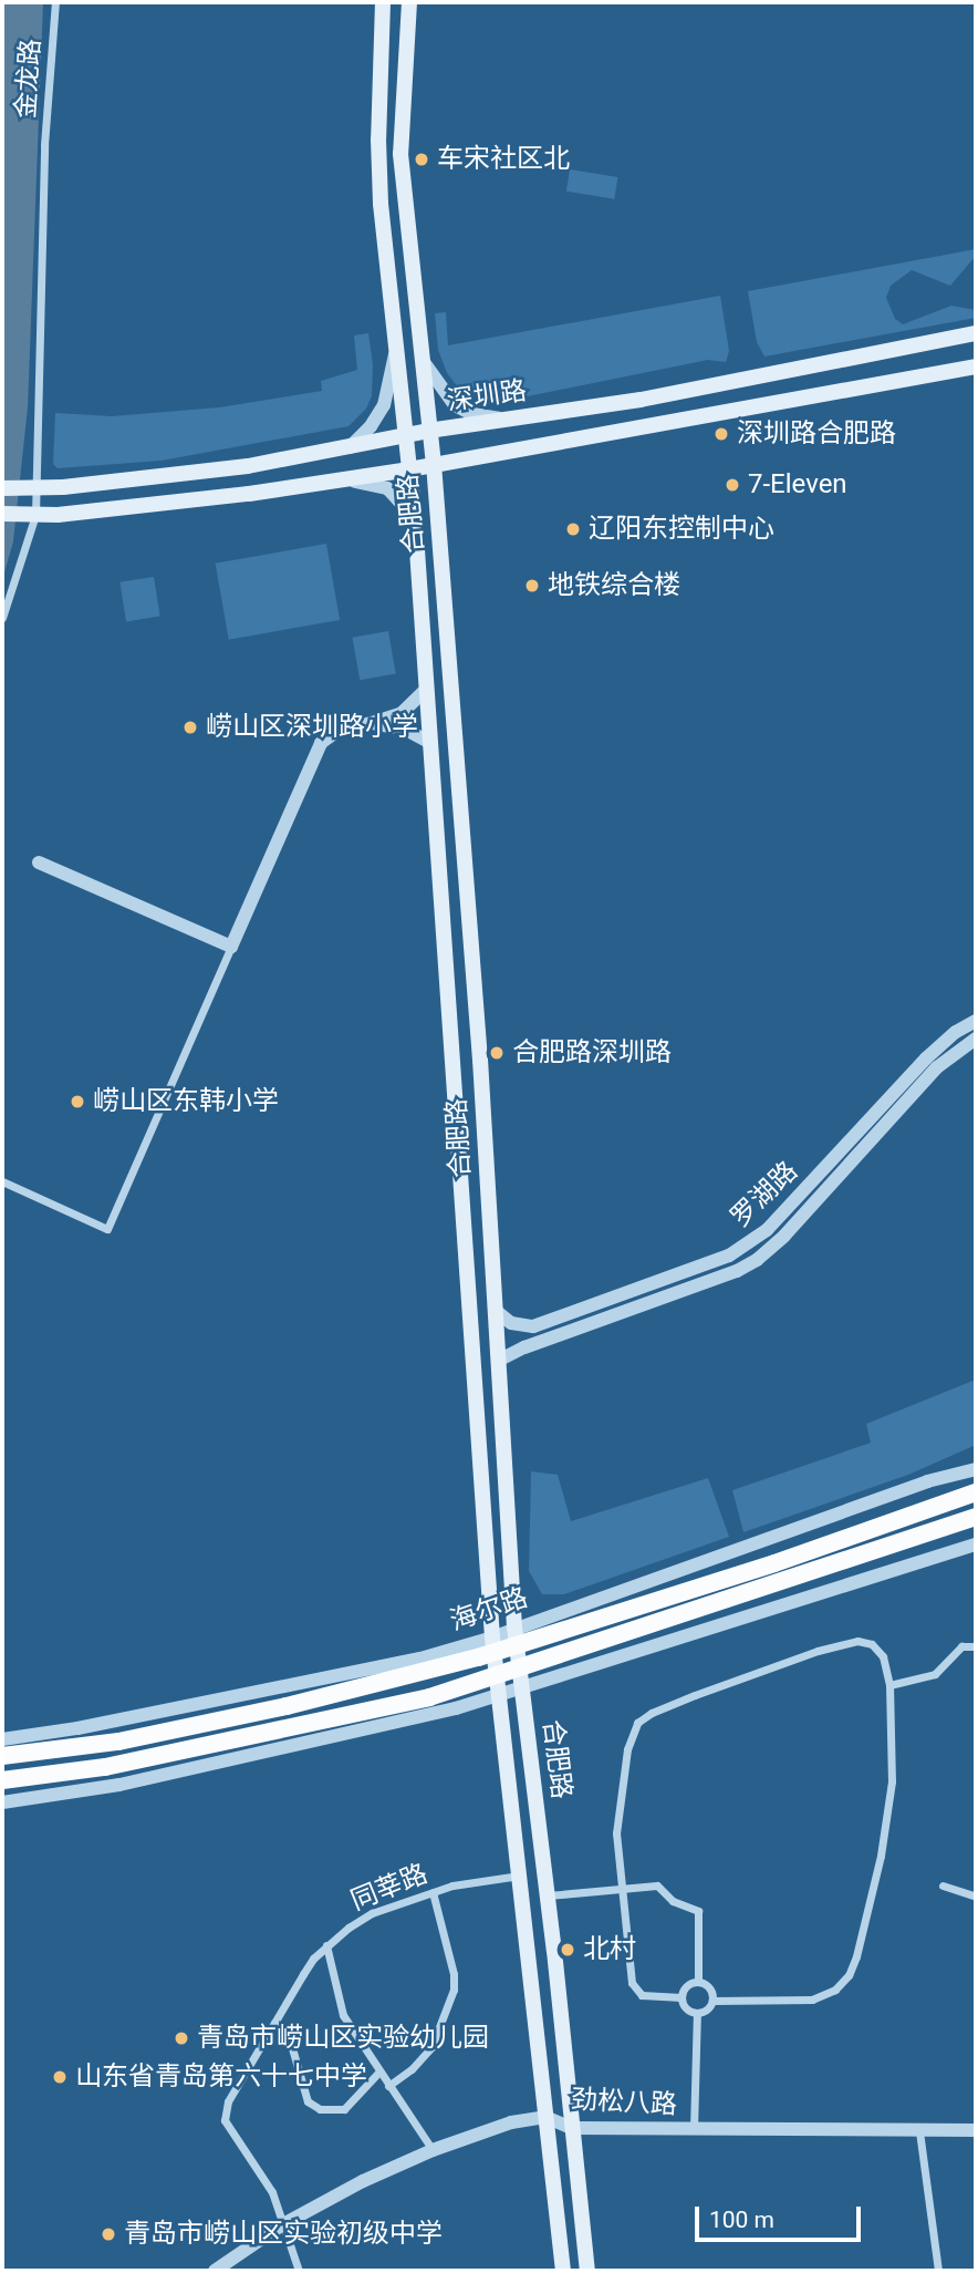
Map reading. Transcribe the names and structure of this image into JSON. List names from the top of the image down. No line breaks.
{"streets":{"main road":["深圳路","合肥路","海尔路"],"street":["金龙路","罗湖路","同莘路","劲松八路"]},"crossings":[["金龙路","深圳路"],["深圳路","合肥路"],["合肥路","罗湖路"],["合肥路","海尔路"],["合肥路","同莘路"],["合肥路","劲松八路"],["同莘路","劲松八路"]],"places":["车宋社区北","深圳路合肥路","7-Eleven","辽阳东控制中心","地铁综合楼","崂山区深圳路小学","合肥路深圳路","崂山区东韩小学","北村","青岛市崂山区实验幼儿园","山东省青岛第六十七中学","青岛市崂山区实验初级中学"],"scale_bar":"100 m"}
